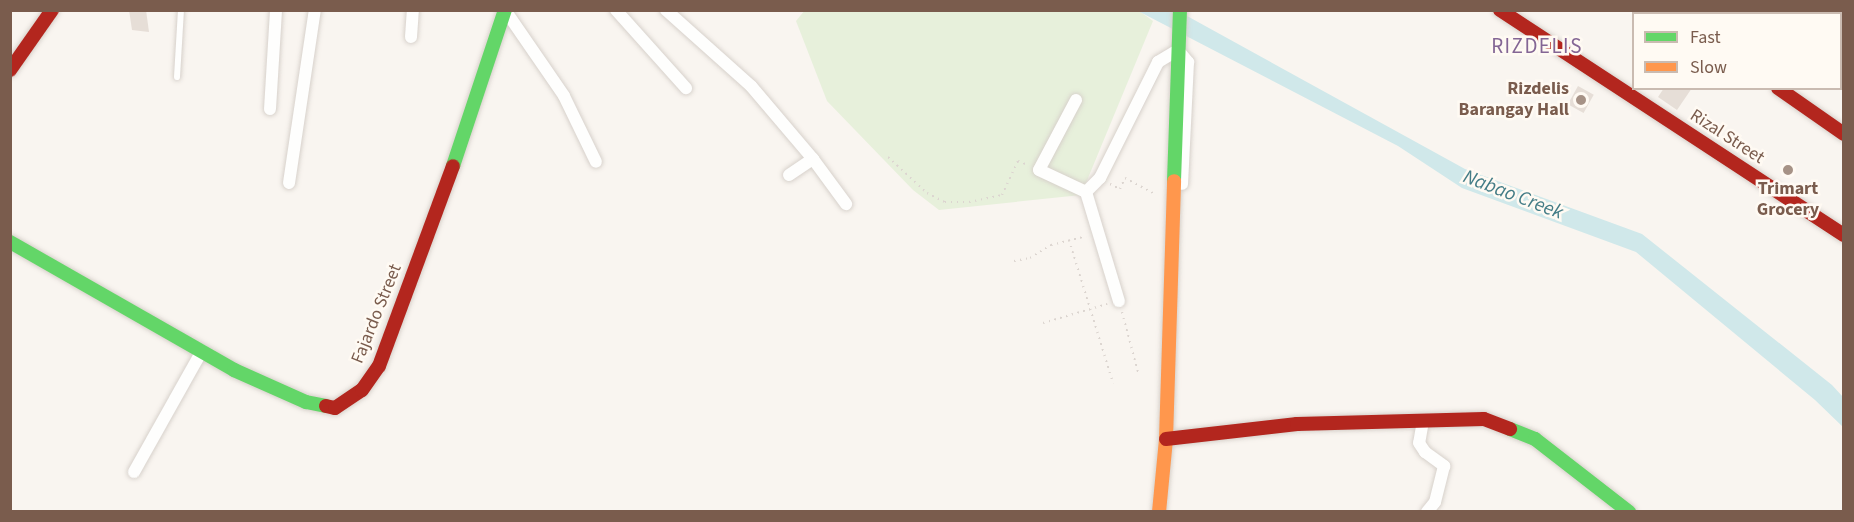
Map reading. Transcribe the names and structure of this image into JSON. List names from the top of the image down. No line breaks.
{"streets":{"street":["Rizal Street","Fajardo Street"]},"districts":["RIZDELIS"],"water":["Nabao Creek"],"places":["Rizdelis Barangay Hall","Trimart Grocery"],"legend":["Fast","Slow"]}
